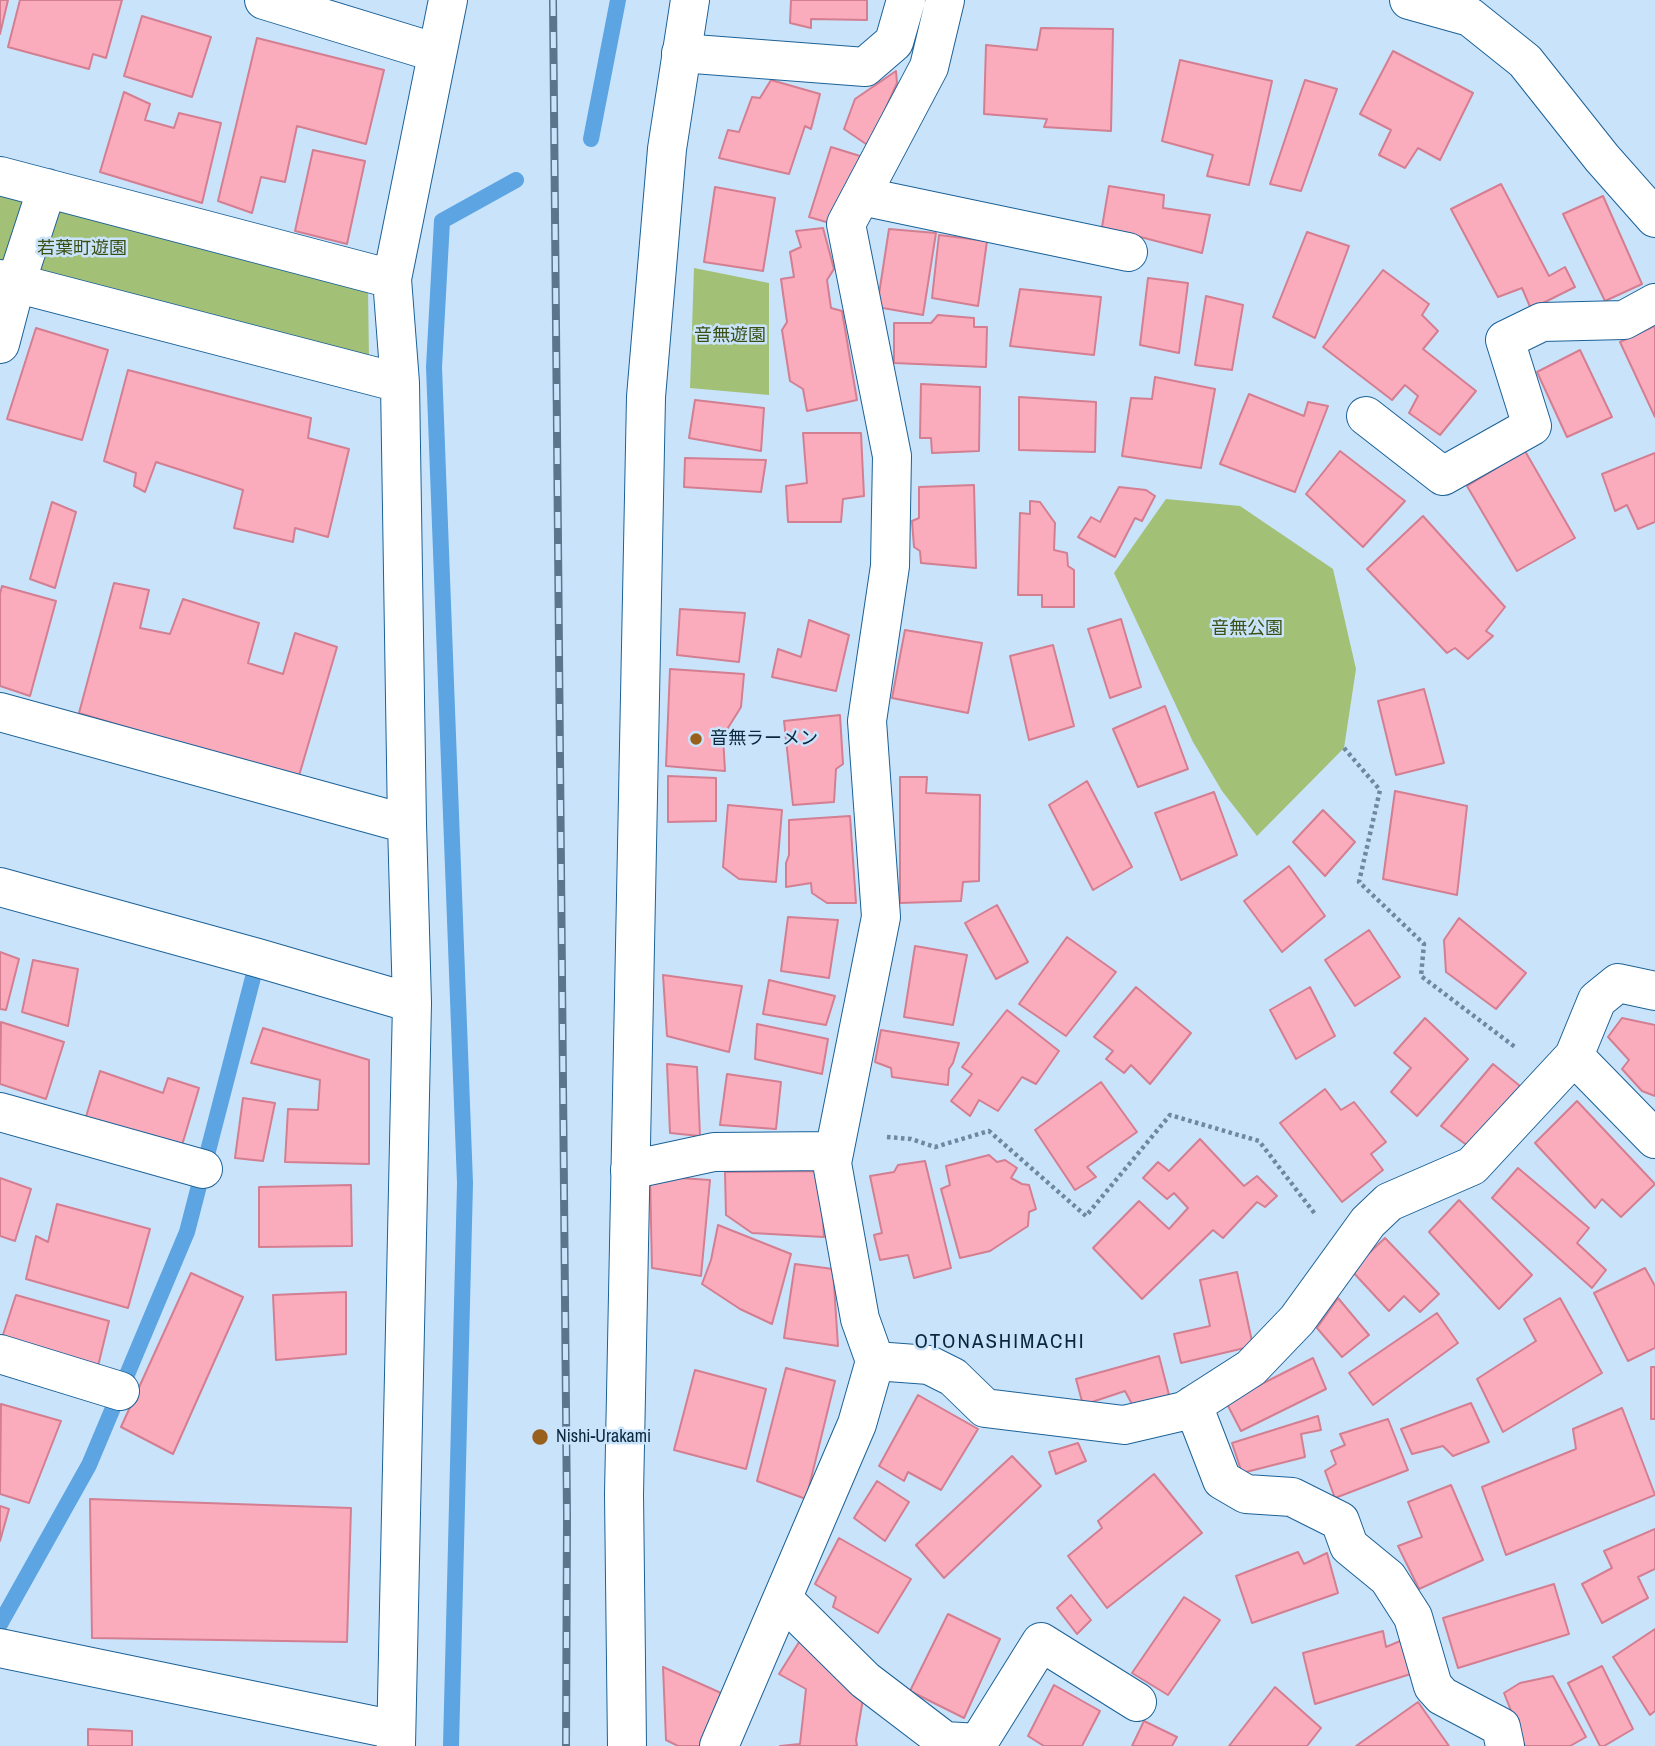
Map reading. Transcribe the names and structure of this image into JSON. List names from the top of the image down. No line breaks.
{"districts":["OTONASHIMACHI"],"parks":["若葉町遊園","音無遊園","音無公園"],"places":["音無ラーメン","Nishi-Urakami"]}
